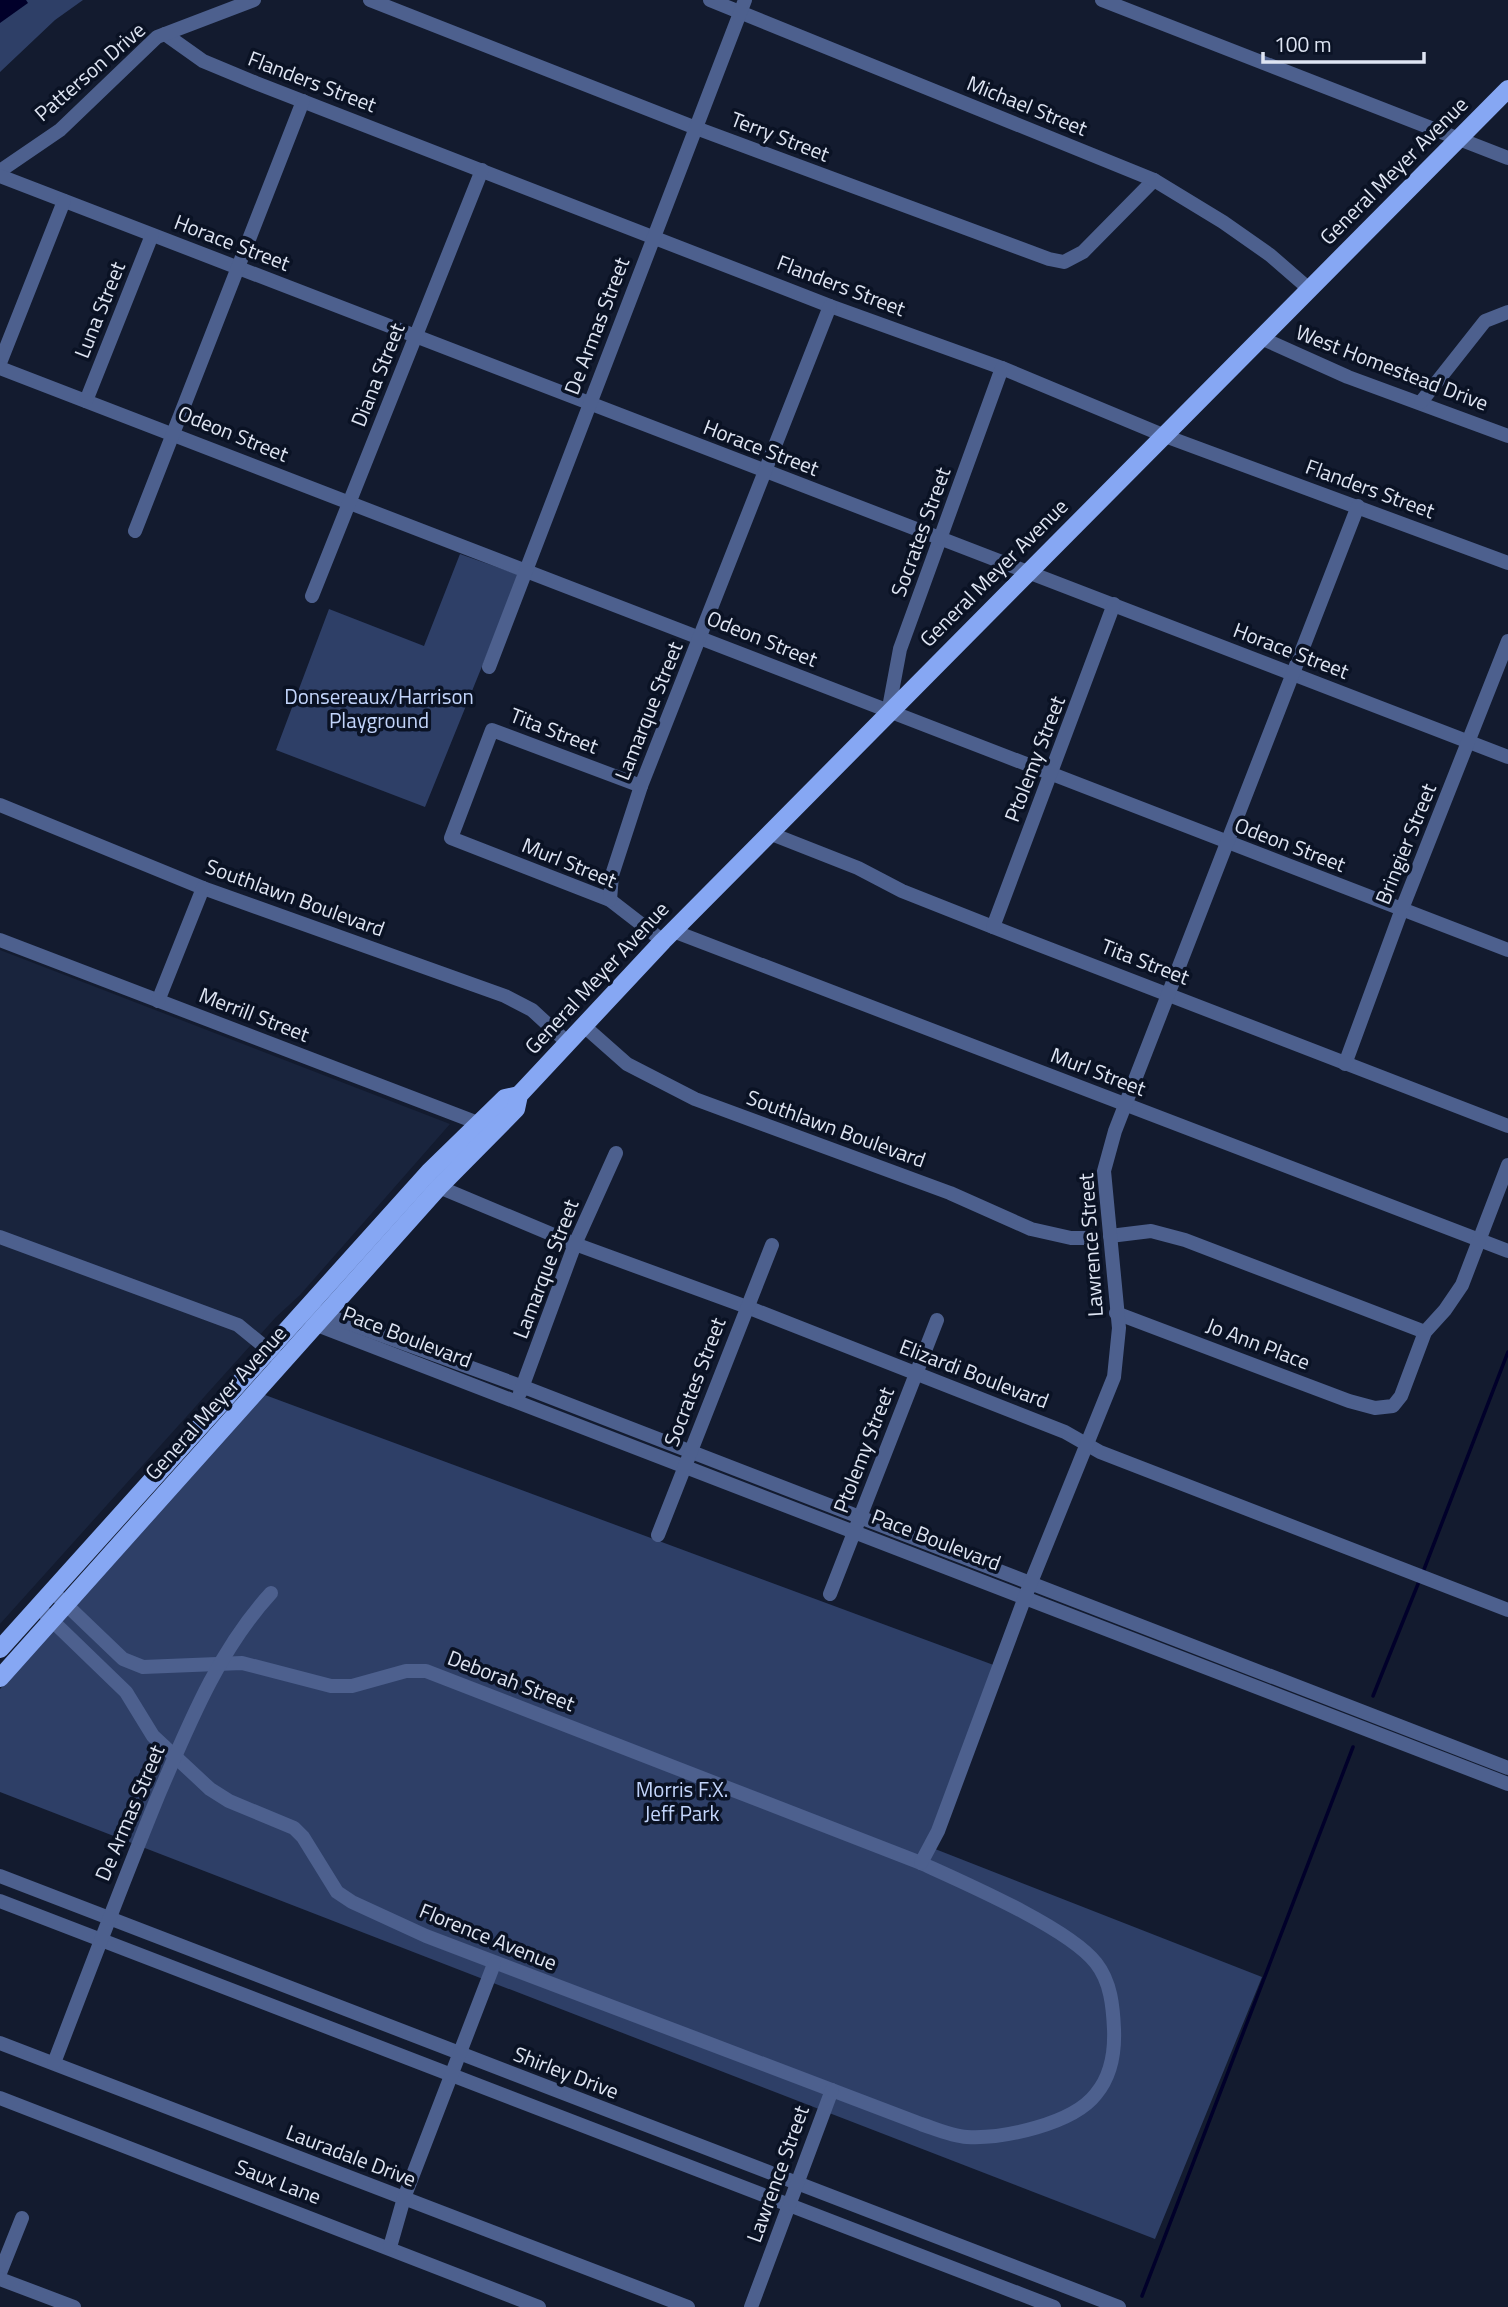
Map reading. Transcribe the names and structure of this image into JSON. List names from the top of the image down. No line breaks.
{"streets":{"main road":["General Meyer Avenue"],"street":["Patterson Drive","Flanders Street","Michael Street","Terry Street","Horace Street","Luna Street","De Armas Street","West Homestead Drive","Diana Street","Odeon Street","Socrates Street","Lamarque Street","Tita Street","Ptolemy Street","Bringier Street","Murl Street","Southlawn Boulevard","Merrill Street","Lawrence Street","Pace Boulevard","Jo Ann Place","Elizardi Boulevard","Deborah Street","Florence Avenue","Shirley Drive","Lauradale Drive","Saux Lane"]},"crossings":[["Patterson Drive","Flanders Street"],["Patterson Drive","Horace Street"],["Flanders Street","General Meyer Avenue"],["Flanders Street","De Armas Street"],["Flanders Street","Diana Street"],["Flanders Street","Socrates Street"],["Flanders Street","Lamarque Street"],["Flanders Street","Lawrence Street"],["Michael Street","Terry Street"],["Michael Street","General Meyer Avenue"],["Michael Street","De Armas Street"],["Terry Street","De Armas Street"],["General Meyer Avenue","Horace Street"],["General Meyer Avenue","West Homestead Drive"],["General Meyer Avenue","Odeon Street"],["General Meyer Avenue","Socrates Street"],["General Meyer Avenue","Tita Street"],["General Meyer Avenue","Murl Street"],["General Meyer Avenue","Southlawn Boulevard"],["General Meyer Avenue","Merrill Street"],["General Meyer Avenue","Pace Boulevard"],["General Meyer Avenue","Elizardi Boulevard"],["General Meyer Avenue","Deborah Street"],["General Meyer Avenue","Florence Avenue"],["Horace Street","Luna Street"],["Horace Street","De Armas Street"],["Horace Street","Diana Street"],["Horace Street","Socrates Street"],["Horace Street","Lamarque Street"],["Horace Street","Ptolemy Street"],["Horace Street","Bringier Street"],["Horace Street","Lawrence Street"],["Luna Street","Odeon Street"],["De Armas Street","Odeon Street"],["De Armas Street","Deborah Street"],["De Armas Street","Florence Avenue"],["De Armas Street","Shirley Drive"],["De Armas Street","Lauradale Drive"],["Diana Street","Odeon Street"],["Odeon Street","Socrates Street"],["Odeon Street","Lamarque Street"],["Odeon Street","Ptolemy Street"],["Odeon Street","Bringier Street"],["Odeon Street","Lawrence Street"],["Socrates Street","Pace Boulevard"],["Socrates Street","Elizardi Boulevard"],["Lamarque Street","Tita Street"],["Lamarque Street","Murl Street"],["Lamarque Street","Pace Boulevard"],["Lamarque Street","Elizardi Boulevard"],["Tita Street","Ptolemy Street"],["Tita Street","Bringier Street"],["Tita Street","Murl Street"],["Tita Street","Lawrence Street"],["Ptolemy Street","Pace Boulevard"],["Ptolemy Street","Elizardi Boulevard"],["Murl Street","Lawrence Street"],["Lawrence Street","Pace Boulevard"],["Lawrence Street","Jo Ann Place"],["Lawrence Street","Elizardi Boulevard"],["Lawrence Street","Deborah Street"],["Lawrence Street","Florence Avenue"],["Lawrence Street","Shirley Drive"]],"parks":["Donsereaux/Harrison Playground","Morris F.X. Jeff Park"],"scale_bar":"100 m"}
